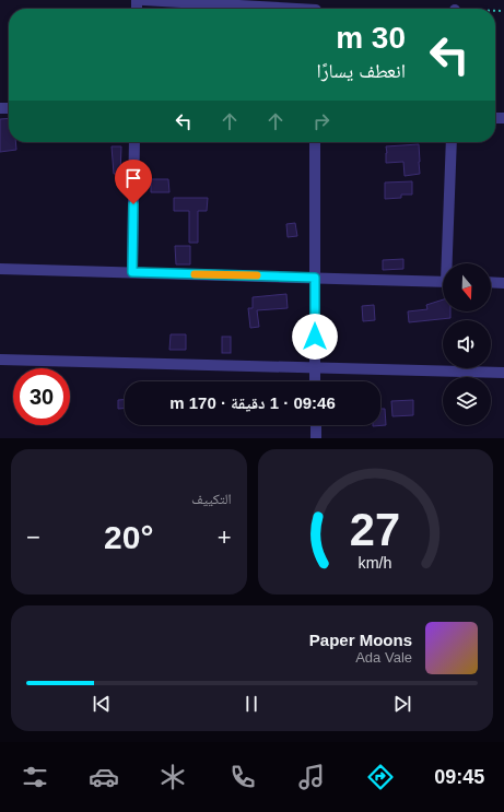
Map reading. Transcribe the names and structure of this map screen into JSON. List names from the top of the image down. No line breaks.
{"north":"bottom","page":{"turn":["30 m","انعطف يسارًا"],"limit":"30","trip":"09:46 · 1 دقيقة · 170 m","tile":"التكييف","heat":["−","20°","+"],"song":["Paper Moons","Ada Vale"],"tabs":"09:45","gauge":["27","km/h"]}}
